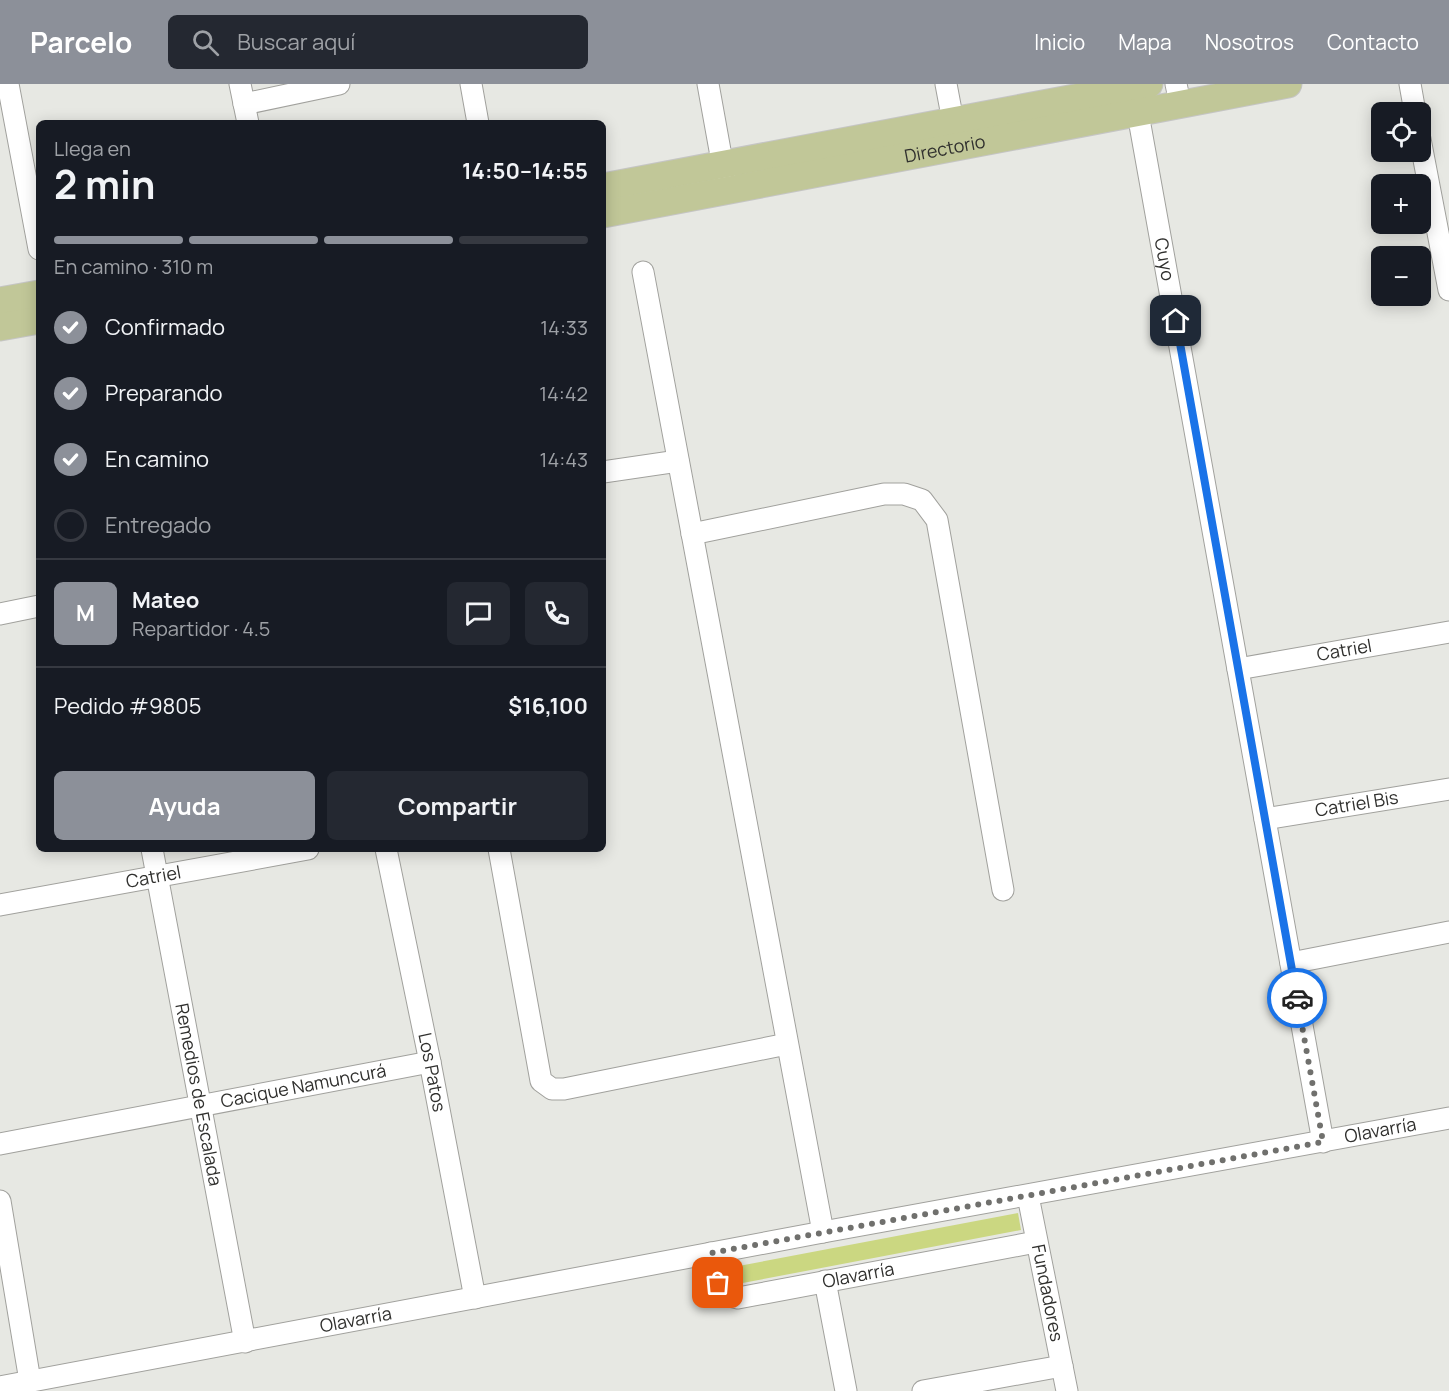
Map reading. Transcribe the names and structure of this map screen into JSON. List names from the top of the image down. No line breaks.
{"streets":{"main road":["Directorio"],"street":["Cuyo","Catriel","Catriel Bis","Los Patos","Cacique Namuncurá","Remedios de Escalada","Olavarría","Fundadores"]},"crossings":[["Directorio","Cuyo"],["Cuyo","Catriel"],["Cuyo","Catriel Bis"],["Cuyo","Olavarría"],["Catriel","Remedios de Escalada"],["Los Patos","Cacique Namuncurá"],["Los Patos","Olavarría"],["Cacique Namuncurá","Remedios de Escalada"],["Remedios de Escalada","Olavarría"],["Olavarría","Fundadores"]],"page":{"header":"Parcelo","search":"Buscar aquí","nav":["Inicio","Mapa","Nosotros","Contacto"],"map_buttons":["+","−"],"heading":["2 min","Llega en","14:50–14:55"],"panel":["Mateo","Repartidor · 4.5","Pedido #9805","$16,100"],"bar":"En camino · 310 m","list":[["Confirmado","14:33"],["Preparando","14:42"],["En camino","14:43"],"Entregado"],"round":"M","buttons":["Ayuda","Compartir"]}}
